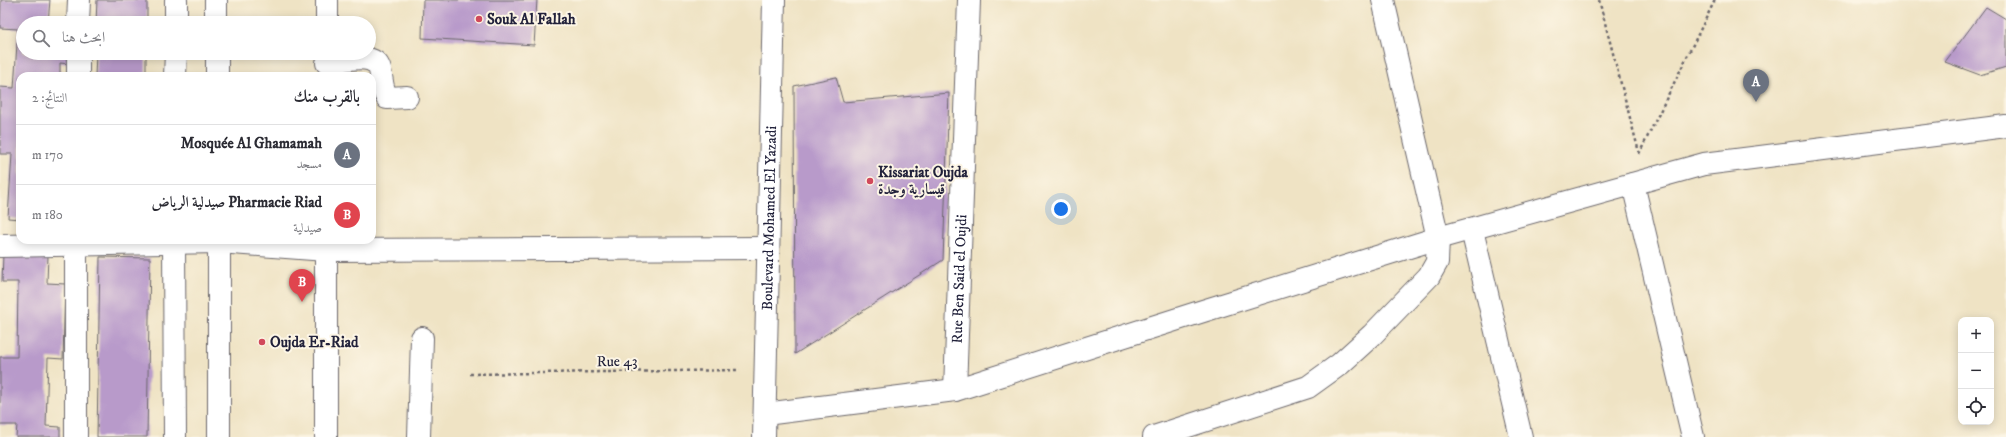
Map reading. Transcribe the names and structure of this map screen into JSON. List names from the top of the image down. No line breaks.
{"streets":{"street":["Boulevard Mohamed El Yazadi","Rue Ben Said el Oujdi"],"path":["Rue 43"]},"crossings":[["Boulevard Mohamed El Yazadi","Rue 43"]],"places":["Souk Al Fallah","Kissariat Oujda قيسارية وجدة","Oujda Er-Riad"],"page":{"search":"ابحث هنا","pins":["A","B"],"heading":["بالقرب منك","النتائج: 2"],"list":[{"mark":"A","name":"Mosquée Al Ghamamah","note":"مسجد","value":"170 m"},{"mark":"B","name":"Pharmacie Riad صيدلية الرياض","note":"صيدلية","value":"180 m"}],"map_buttons":["+","−"]}}
